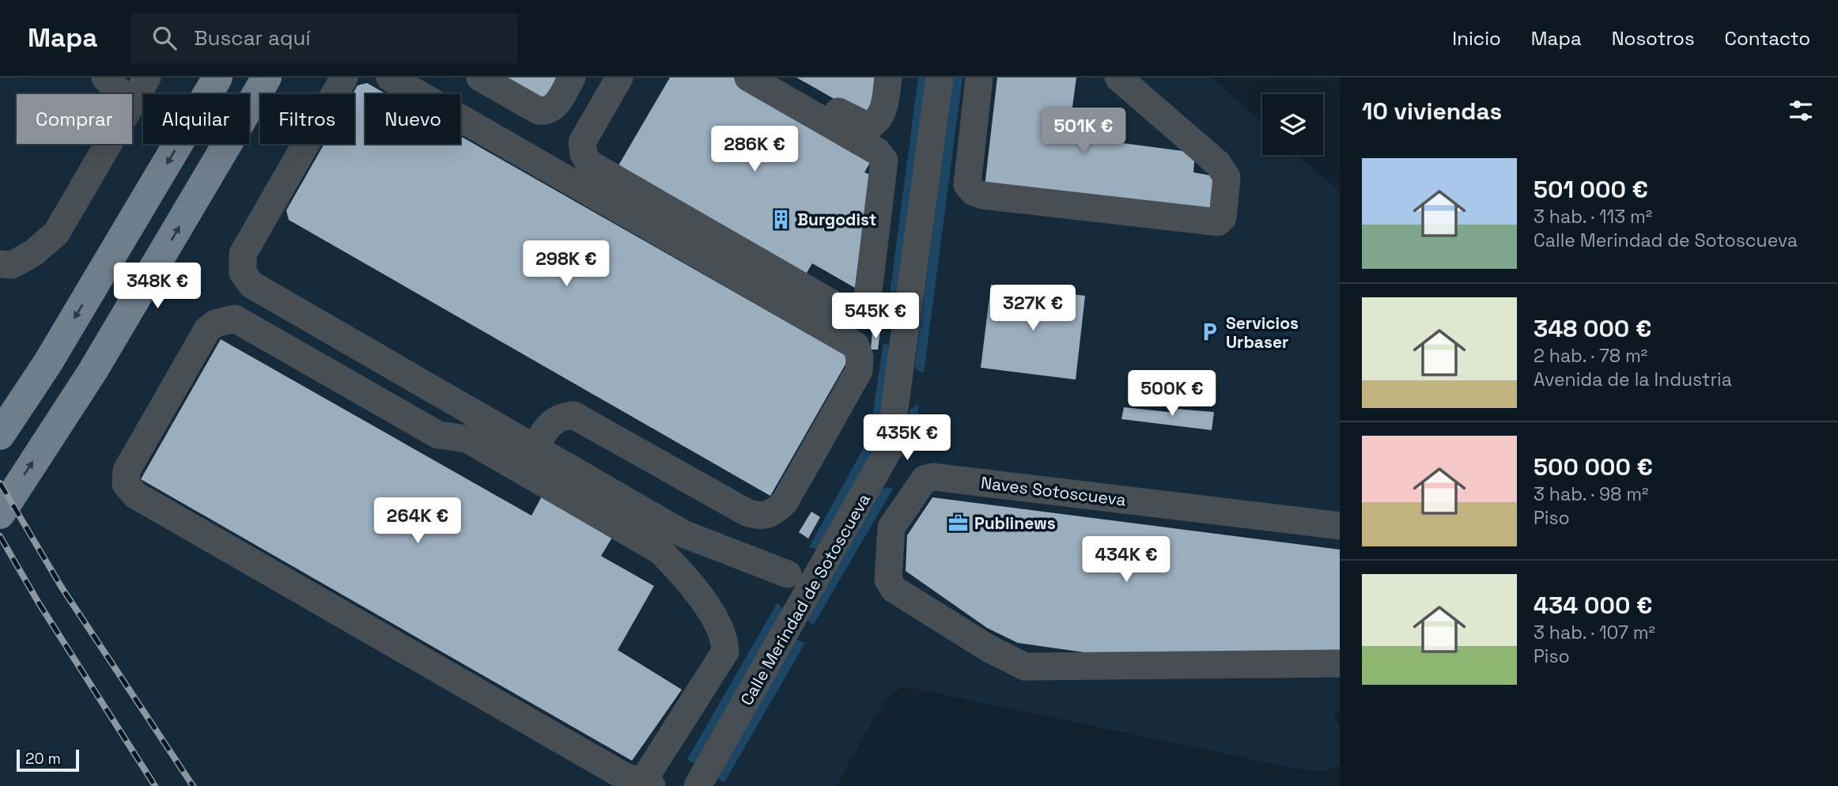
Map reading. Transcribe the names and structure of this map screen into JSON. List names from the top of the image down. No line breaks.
{"streets":{"street":["Naves Sotoscueva","Calle Merindad de Sotoscueva"]},"places":{"building":["Burgodist"],"parking":["Servicios Urbaser"],"office":["Publinews"]},"scale_bar":"20 m","page":{"header":"Mapa","search":"Buscar aquí","nav":["Inicio","Mapa","Nosotros","Contacto"],"heading":"10 viviendas","chip":["Comprar","Alquilar","Filtros","Nuevo"],"price":["501K €","286K €","298K €","348K €","327K €","545K €","500K €","435K €","264K €","434K €"],"list":[{"name":"501 000 €","note":"3 hab. · 113 m² · Calle Merindad de Sotoscueva"},{"name":"348 000 €","note":"2 hab. · 78 m² · Avenida de la Industria"},{"name":"500 000 €","note":"3 hab. · 98 m² · Piso"},{"name":"434 000 €","note":"3 hab. · 107 m² · Piso"}],"scale":"20 m"}}
